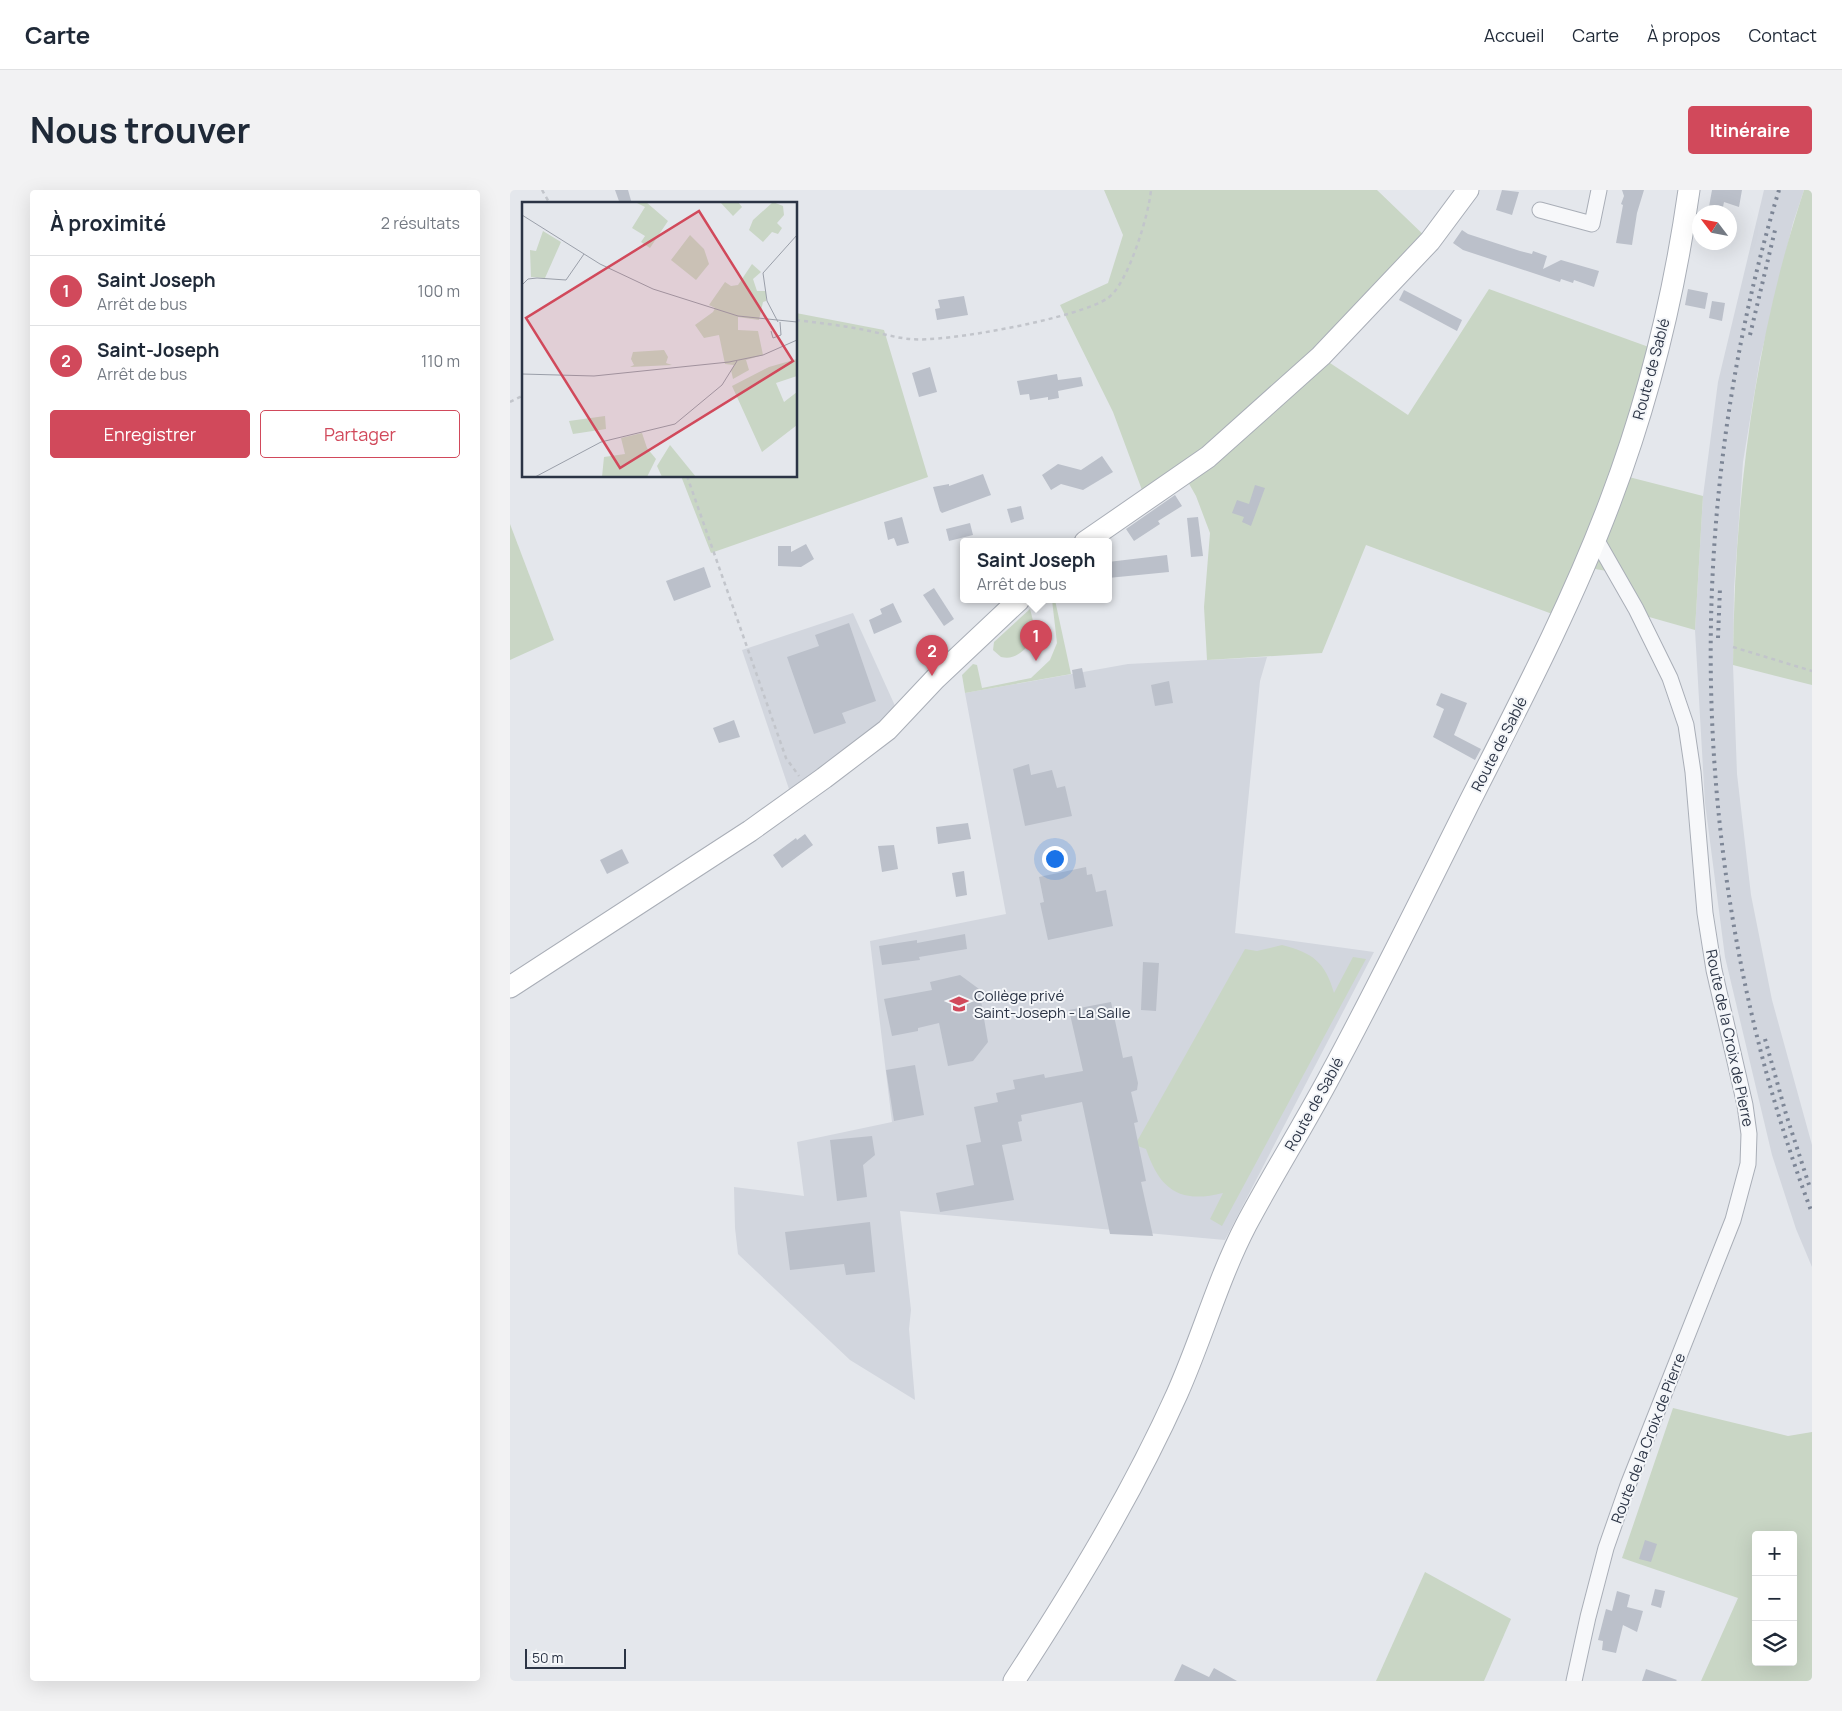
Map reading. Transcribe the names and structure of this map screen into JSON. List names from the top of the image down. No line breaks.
{"streets":{"main road":["Route de Sablé"],"street":["Route de la Croix de Pierre"]},"crossings":[["Route de Sablé","Route de la Croix de Pierre"]],"places":{"school or university":["Collège privé Saint-Joseph - La Salle"]},"scale_bar":"50 m","north":"top left","page":{"header":"Carte","nav":["Accueil","Carte","À propos","Contact"],"title":"Nous trouver","buttons":["Itinéraire",["Enregistrer","Partager"]],"heading":["À proximité","2 résultats"],"list":[{"mark":"1","name":"Saint Joseph","note":"Arrêt de bus","value":"100 m"},{"mark":"2","name":"Saint-Joseph","note":"Arrêt de bus","value":"110 m"}],"popup":["Saint Joseph","Arrêt de bus"],"pins":["1","2"],"map_buttons":["+","−"],"scale":"50 m"}}
